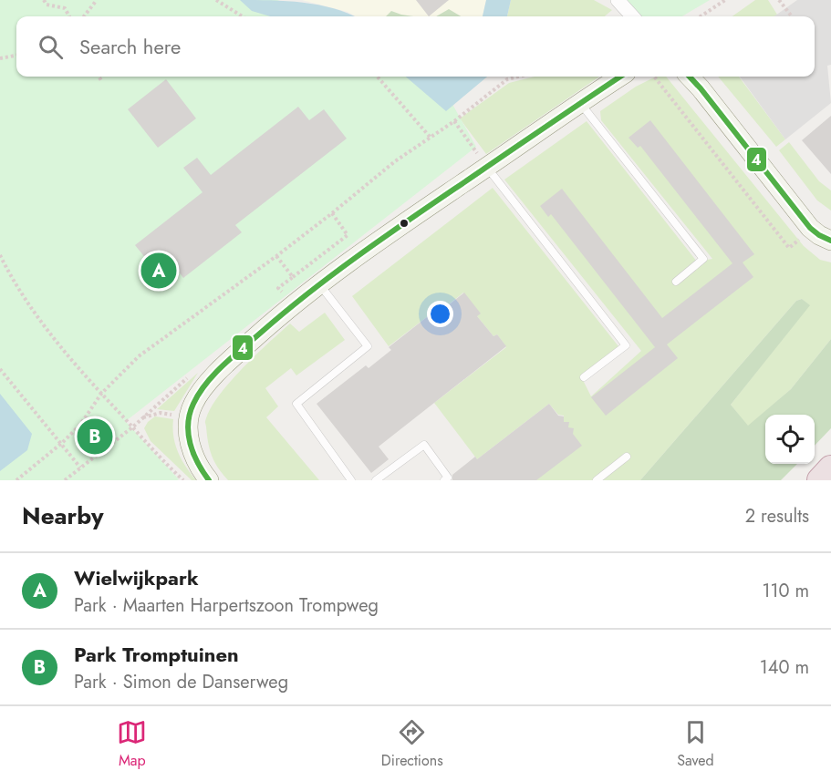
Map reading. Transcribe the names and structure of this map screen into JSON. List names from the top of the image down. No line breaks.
{"lines":["transit line 4"],"page":{"search":"Search here","pins":["A","B"],"heading":["Nearby","2 results"],"list":[{"mark":"A","name":"Wielwijkpark","note":"Park · Maarten Harpertszoon Trompweg","value":"110 m"},{"mark":"B","name":"Park Tromptuinen","note":"Park · Simon de Danserweg","value":"140 m"}],"nav":["Map","Directions","Saved"]}}
